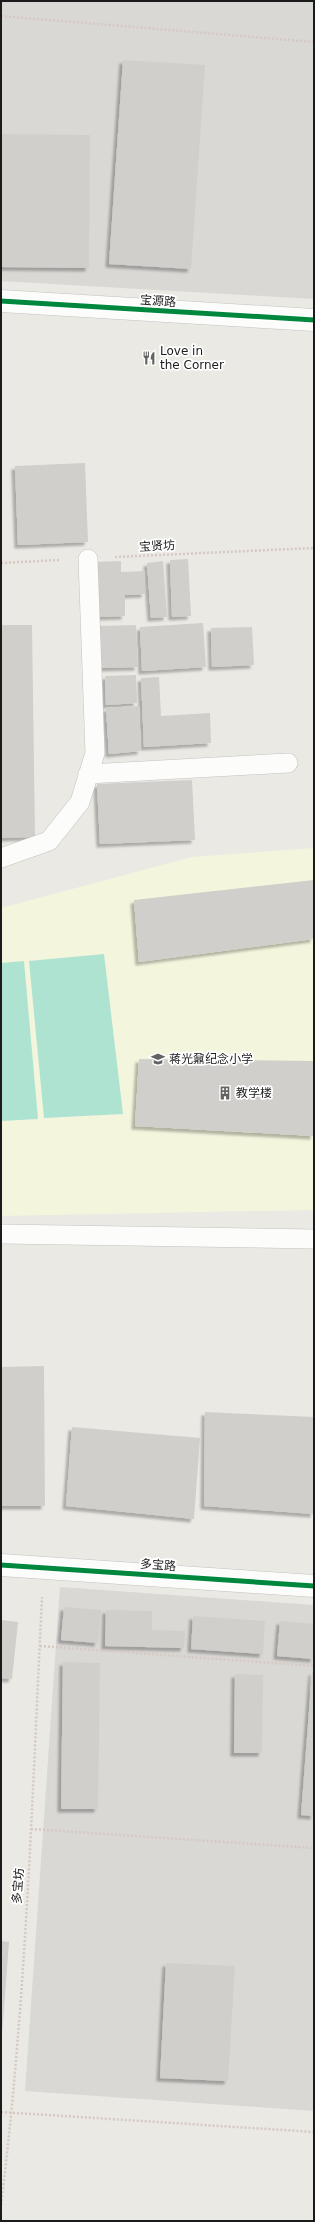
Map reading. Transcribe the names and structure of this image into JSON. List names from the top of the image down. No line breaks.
{"streets":{"street":["宝源路","多宝路"],"path":["宝贤坊","多宝坊"]},"crossings":[["多宝路","多宝坊"]],"places":{"restaurant":["Love in the Corner"],"school or university":["蒋光鼐纪念小学"],"building":["教学楼"]}}
